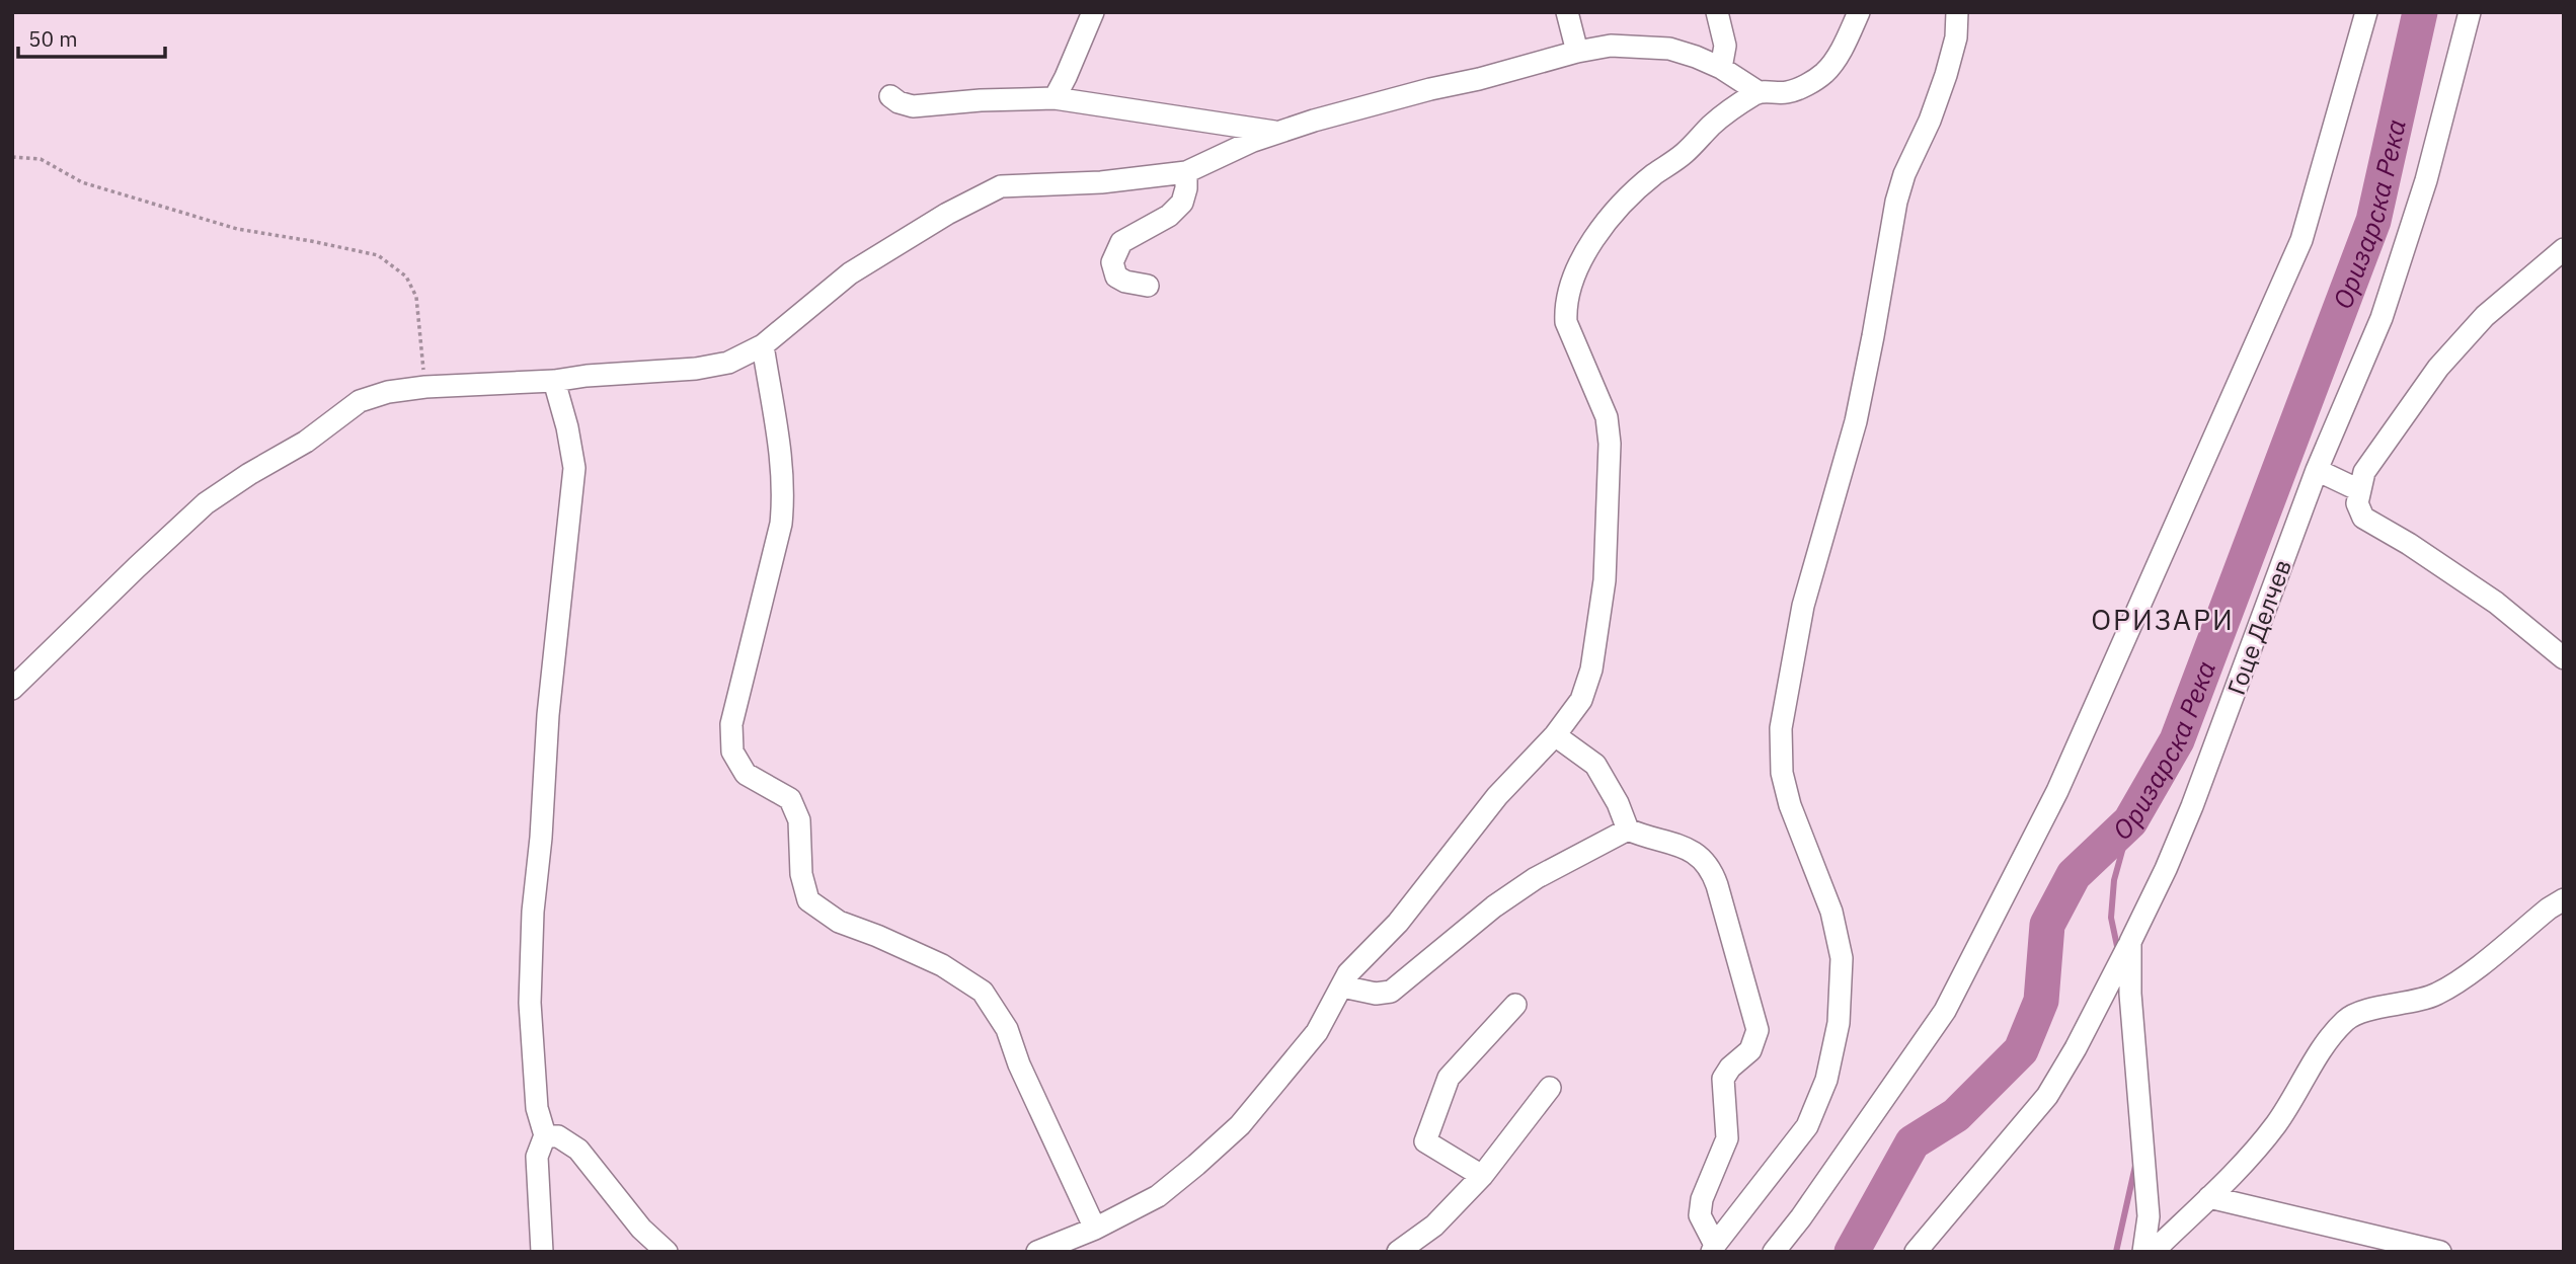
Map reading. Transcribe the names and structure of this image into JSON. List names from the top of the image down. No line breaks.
{"streets":{"street":["Гоце Делчев"]},"districts":["ОРИЗАРИ"],"water":["Оризарска Река"],"scale_bar":"50 m"}
